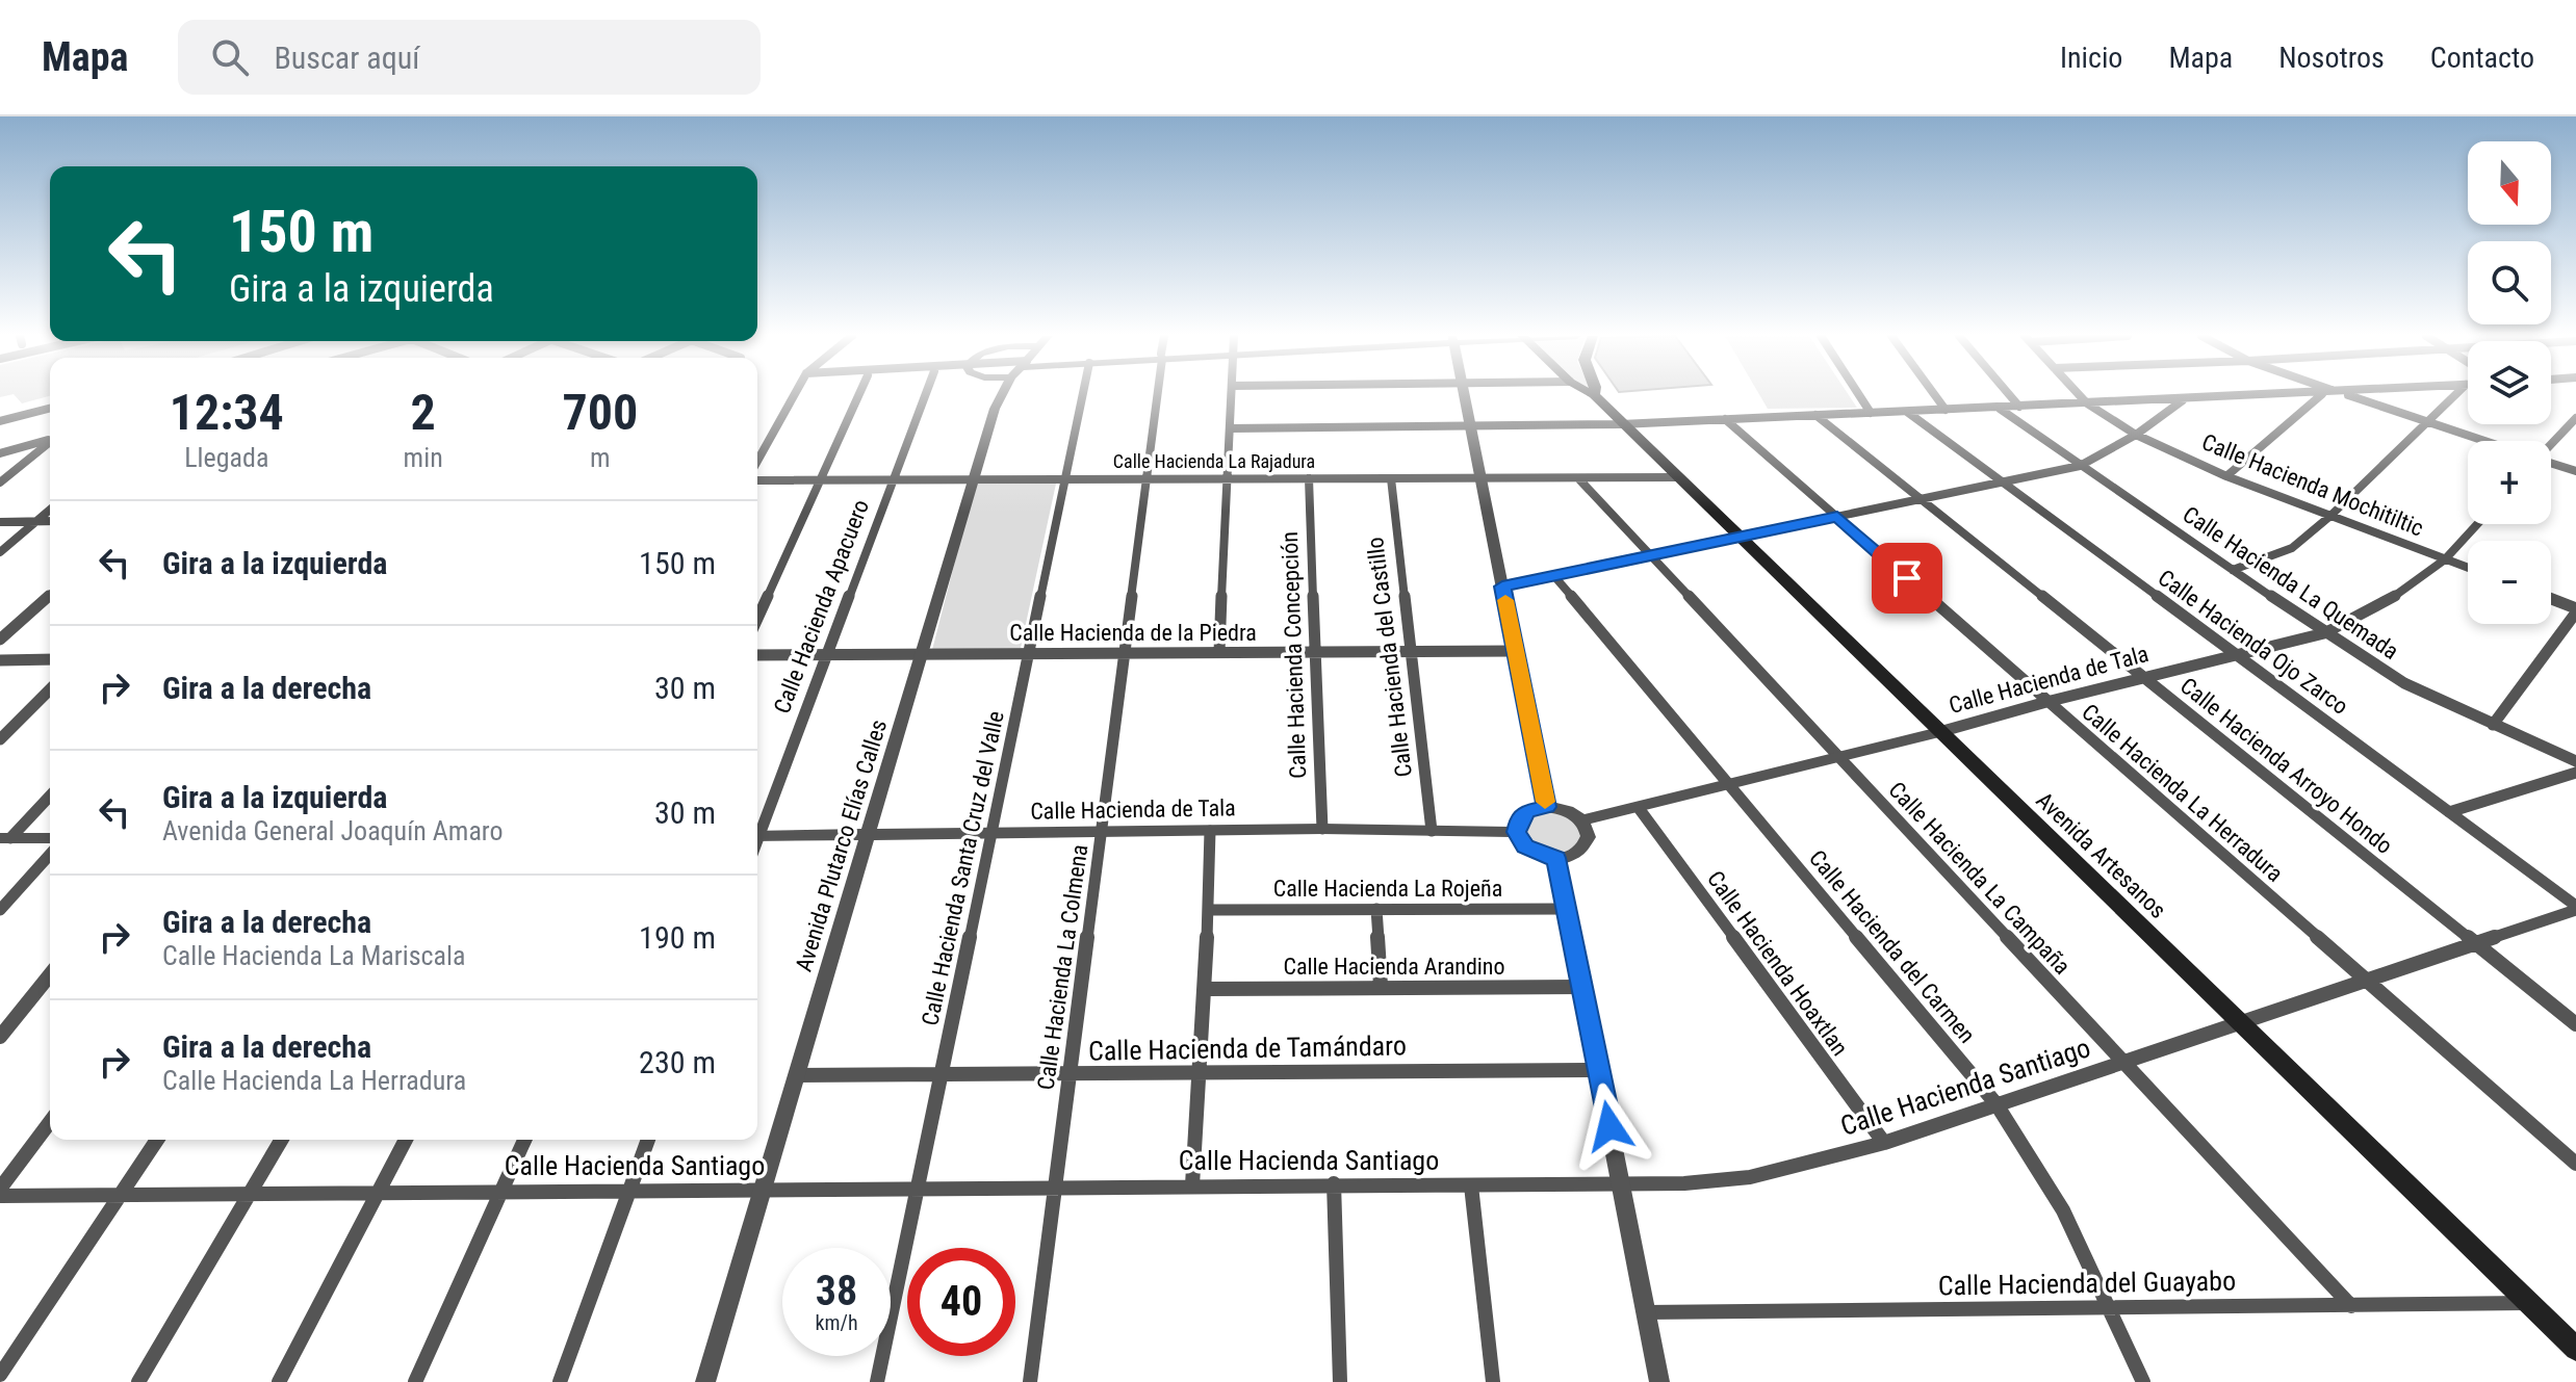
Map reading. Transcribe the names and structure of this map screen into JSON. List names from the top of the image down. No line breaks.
{"streets":{"main road":["Avenida Artesanos"],"street":["Calle Hacienda La Rajadura","Calle Hacienda Mochitiltic","Calle Hacienda La Quemada","Calle Hacienda Apacuero","Calle Hacienda de la Piedra","Calle Hacienda Ojo Zarco","Calle Hacienda Concepción","Calle Hacienda del Castillo","Calle Hacienda de Tala","Calle Hacienda Arroyo Hondo","Calle Hacienda La Herradura","Avenida Plutarco Elías Calles","Calle Hacienda Santa Cruz del Valle","Calle Hacienda La Campaña","Calle Hacienda La Rojeña","Calle Hacienda del Carmen","Calle Hacienda Hoaxtlan","Calle Hacienda Arandino","Calle Hacienda La Colmena","Calle Hacienda de Tamándaro","Calle Hacienda Santiago","Calle Hacienda del Guayabo"]},"crossings":[["Calle Hacienda La Rajadura","Calle Hacienda Apacuero"],["Calle Hacienda La Rajadura","Calle Hacienda Concepción"],["Calle Hacienda La Rajadura","Calle Hacienda del Castillo"],["Calle Hacienda La Rajadura","Avenida Plutarco Elías Calles"],["Calle Hacienda La Rajadura","Avenida Artesanos"],["Calle Hacienda La Rajadura","Calle Hacienda Santa Cruz del Valle"],["Calle Hacienda La Rajadura","Calle Hacienda La Campaña"],["Calle Hacienda La Rajadura","Calle Hacienda La Colmena"],["Calle Hacienda Mochitiltic","Calle Hacienda de Tala"],["Calle Hacienda La Quemada","Calle Hacienda de Tala"],["Calle Hacienda Apacuero","Calle Hacienda de la Piedra"],["Calle Hacienda de la Piedra","Calle Hacienda Concepción"],["Calle Hacienda de la Piedra","Calle Hacienda del Castillo"],["Calle Hacienda de la Piedra","Avenida Plutarco Elías Calles"],["Calle Hacienda de la Piedra","Calle Hacienda Santa Cruz del Valle"],["Calle Hacienda de la Piedra","Calle Hacienda La Colmena"],["Calle Hacienda Ojo Zarco","Calle Hacienda de Tala"],["Calle Hacienda Ojo Zarco","Calle Hacienda Santiago"],["Calle Hacienda Concepción","Calle Hacienda de Tala"],["Calle Hacienda del Castillo","Calle Hacienda de Tala"],["Calle Hacienda de Tala","Calle Hacienda Arroyo Hondo"],["Calle Hacienda de Tala","Calle Hacienda La Herradura"],["Calle Hacienda de Tala","Avenida Plutarco Elías Calles"],["Calle Hacienda de Tala","Avenida Artesanos"],["Calle Hacienda de Tala","Calle Hacienda Santa Cruz del Valle"],["Calle Hacienda de Tala","Calle Hacienda La Campaña"],["Calle Hacienda de Tala","Calle Hacienda del Carmen"],["Calle Hacienda de Tala","Calle Hacienda Hoaxtlan"],["Calle Hacienda de Tala","Calle Hacienda La Colmena"],["Calle Hacienda Arroyo Hondo","Calle Hacienda Santiago"],["Calle Hacienda La Herradura","Calle Hacienda Santiago"],["Avenida Plutarco Elías Calles","Calle Hacienda de Tamándaro"],["Avenida Plutarco Elías Calles","Calle Hacienda Santiago"],["Avenida Artesanos","Calle Hacienda Santiago"],["Avenida Artesanos","Calle Hacienda del Guayabo"],["Calle Hacienda Santa Cruz del Valle","Calle Hacienda de Tamándaro"],["Calle Hacienda Santa Cruz del Valle","Calle Hacienda Santiago"],["Calle Hacienda La Campaña","Calle Hacienda Santiago"],["Calle Hacienda La Campaña","Calle Hacienda del Guayabo"],["Calle Hacienda del Carmen","Calle Hacienda Santiago"],["Calle Hacienda del Carmen","Calle Hacienda del Guayabo"],["Calle Hacienda Hoaxtlan","Calle Hacienda Santiago"],["Calle Hacienda La Colmena","Calle Hacienda de Tamándaro"],["Calle Hacienda La Colmena","Calle Hacienda Santiago"]],"north":"bottom","page":{"header":"Mapa","search":"Buscar aquí","nav":["Inicio","Mapa","Nosotros","Contacto"],"map_buttons":["+","−"],"turn":["150 m","Gira a la izquierda"],"eta":["12:34","Llegada","2","min","700","m"],"list":[{"name":"Gira a la izquierda","value":"150 m"},{"name":"Gira a la derecha","value":"30 m"},{"name":"Gira a la izquierda","note":"Avenida General Joaquín Amaro","value":"30 m"},{"name":"Gira a la derecha","note":"Calle Hacienda La Mariscala","value":"190 m"},{"name":"Gira a la derecha","note":"Calle Hacienda La Herradura","value":"230 m"}],"speed":"38 km/h","limit":"40"}}
